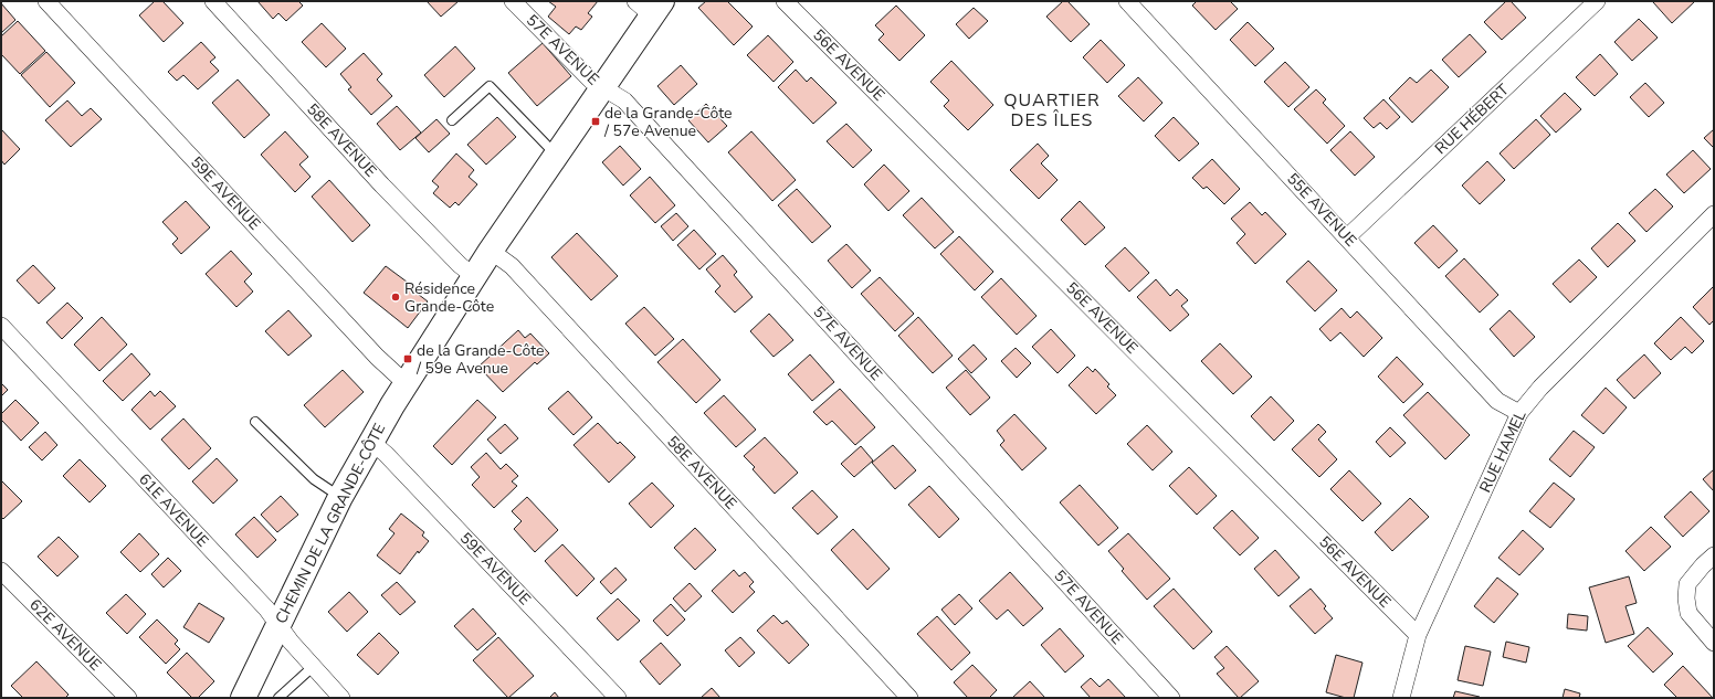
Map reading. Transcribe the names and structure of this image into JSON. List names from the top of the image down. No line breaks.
{"streets":{"main road":["CHEMIN DE LA GRANDE-CÔTE"],"street":["57E AVENUE","56E AVENUE","RUE HÉBERT","58E AVENUE","59E AVENUE","55E AVENUE","RUE HAMEL","61E AVENUE","62E AVENUE"]},"crossings":[["57E AVENUE","CHEMIN DE LA GRANDE-CÔTE"],["56E AVENUE","RUE HAMEL"],["RUE HÉBERT","55E AVENUE"],["58E AVENUE","CHEMIN DE LA GRANDE-CÔTE"],["59E AVENUE","CHEMIN DE LA GRANDE-CÔTE"],["55E AVENUE","RUE HAMEL"],["61E AVENUE","CHEMIN DE LA GRANDE-CÔTE"]],"districts":["QUARTIER DES ÎLES"],"places":{"transit":["de la Grande-Côte / 57e Avenue","de la Grande-Côte / 59e Avenue"],"other":["Résidence Grande-Côte"]}}
